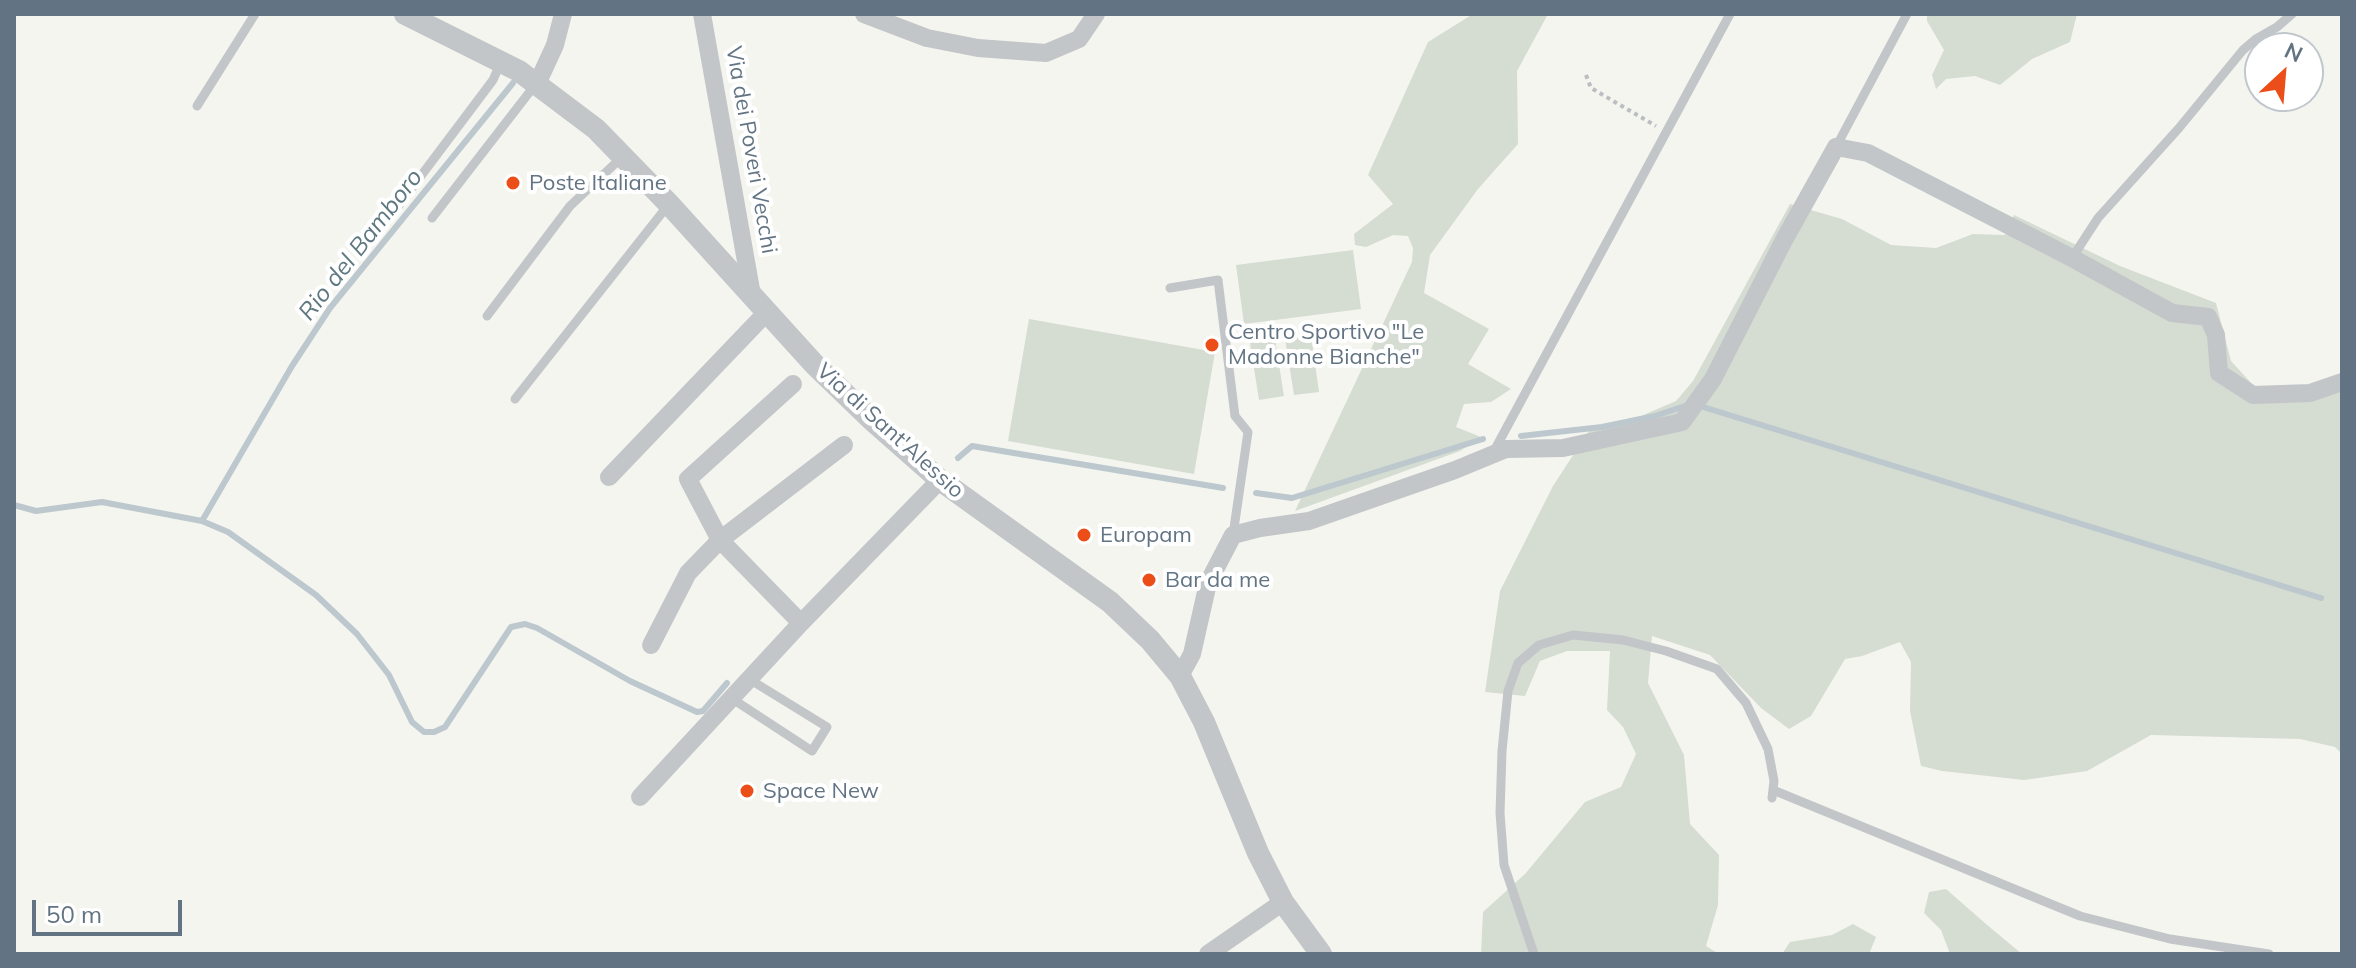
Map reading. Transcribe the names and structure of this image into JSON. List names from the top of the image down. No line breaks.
{"streets":{"street":["Via dei Poveri Vecchi","Via di Sant'Alessio"]},"crossings":[["Via dei Poveri Vecchi","Via di Sant'Alessio"]],"water":["Rio del Bamboro"],"places":["Poste Italiane","Centro Sportivo \"Le Madonne Bianche\"","Europam","Bar da me","Space New"],"scale_bar":"50 m","north":"top right"}
